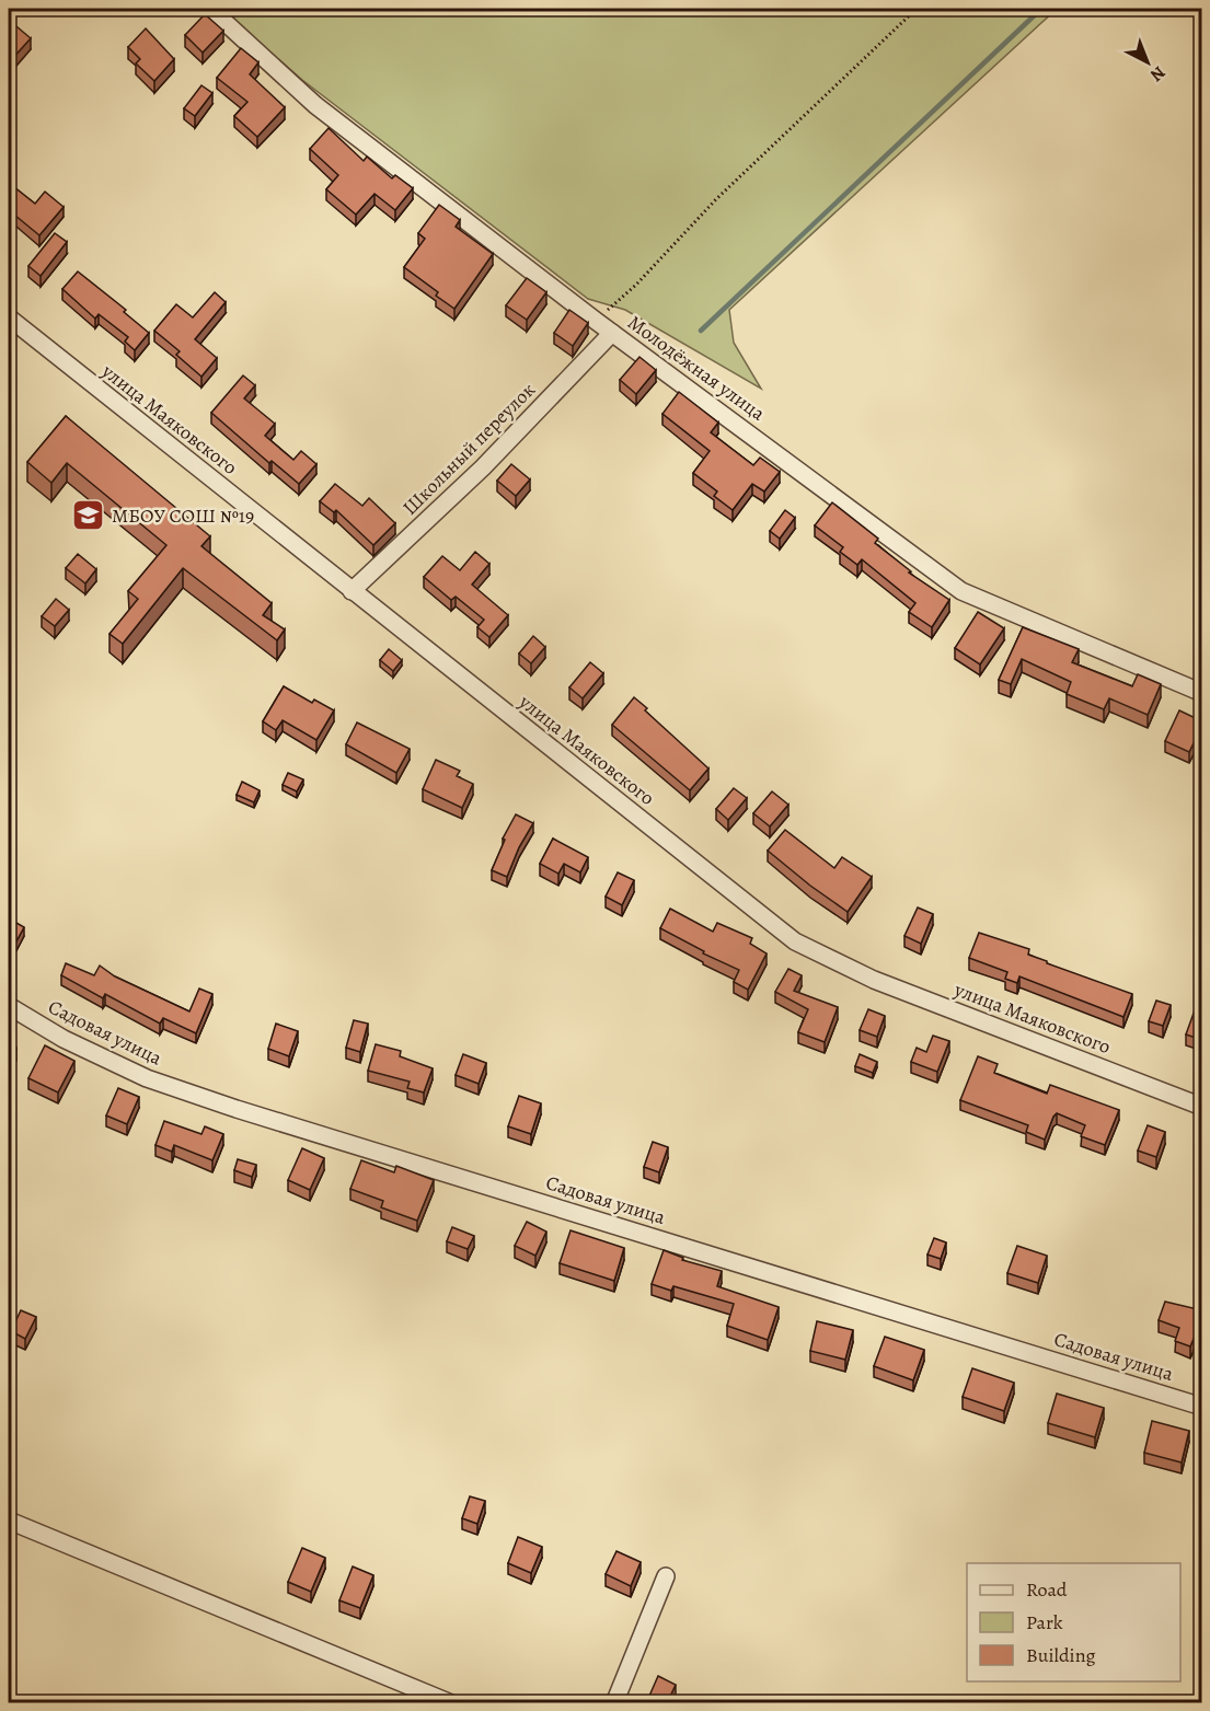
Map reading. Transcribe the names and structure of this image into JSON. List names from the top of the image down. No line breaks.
{"streets":{"street":["Молодёжная улица","улица Маяковского","Школьный переулок","Садовая улица"]},"crossings":[["Молодёжная улица","Школьный переулок"],["улица Маяковского","Школьный переулок"]],"places":{"school or university":["МБОУ СОШ №19"]},"legend":["Road","Park","Building"],"north":"bottom right"}
